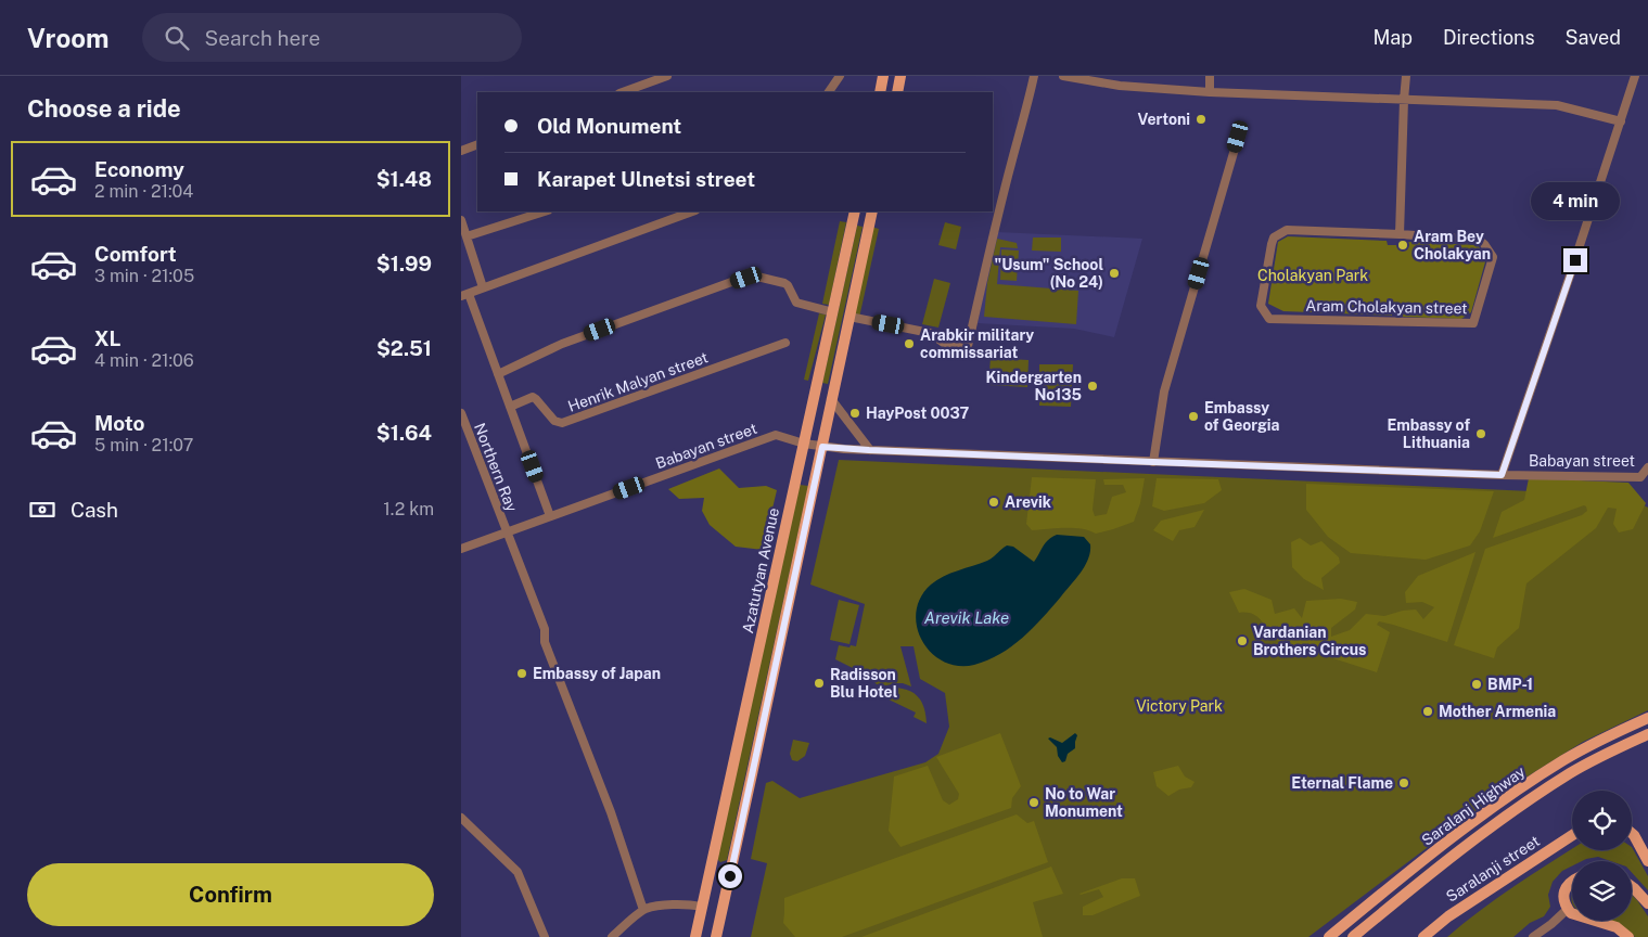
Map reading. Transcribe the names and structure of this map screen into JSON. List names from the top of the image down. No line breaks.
{"streets":{"main road":["Azatutyan Avenue","Saralanj Highway","Saralanji street"],"street":["Aram Cholakyan street","Henrik Malyan street","Babayan street","Northern Ray"]},"crossings":[["Babayan street","Northern Ray"],["Babayan street","Azatutyan Avenue"]],"water":["Arevik Lake"],"parks":["Cholakyan Park","Victory Park"],"places":["Vertoni","Aram Bey Cholakyan","\"Usum\" School (No 24)","Arabkir military commissariat","Kindergarten No135","HayPost 0037","Embassy of Georgia","Embassy of Lithuania","Arevik","Vardanian Brothers Circus","Embassy of Japan","Radisson Blu Hotel","BMP-1","Mother Armenia","Eternal Flame","No to War Monument"],"page":{"header":"Vroom","search":"Search here","nav":["Map","Directions","Saved"],"heading":"Choose a ride","banner":["Old Monument","Karapet Ulnetsi street"],"list":[{"name":"Economy","note":"2 min · 21:04","value":"$1.48"},{"name":"Comfort","note":"3 min · 21:05","value":"$1.99"},{"name":"XL","note":"4 min · 21:06","value":"$2.51"},{"name":"Moto","note":"5 min · 21:07","value":"$1.64"}],"bubble":"4 min","pay":["Cash","1.2 km"],"buttons":"Confirm"}}
